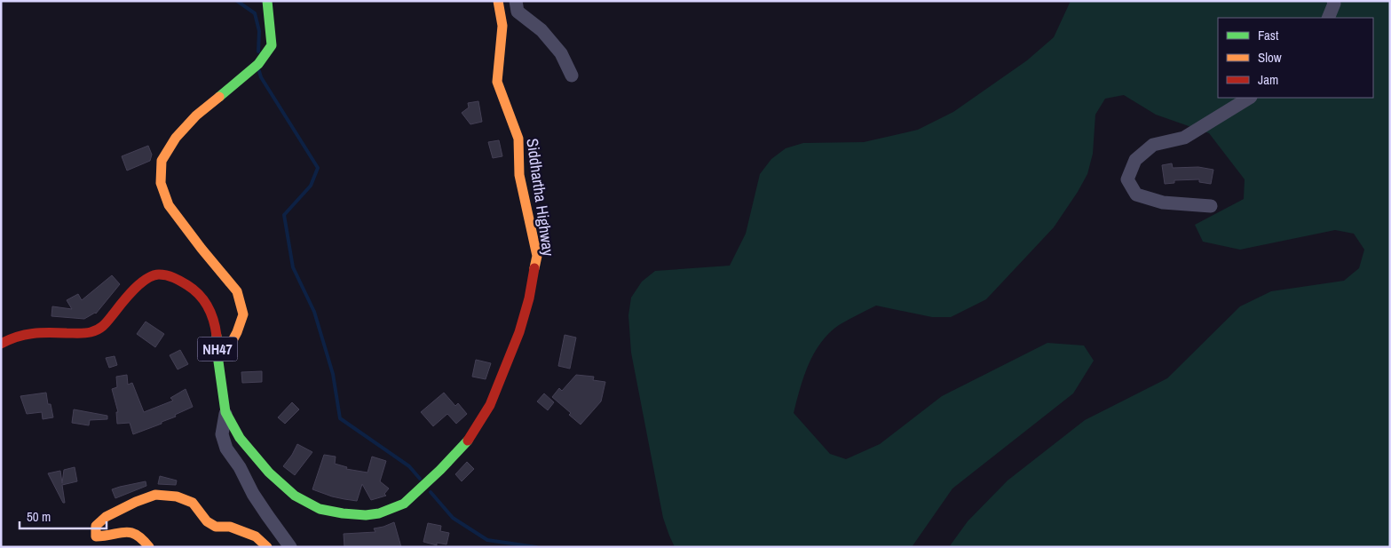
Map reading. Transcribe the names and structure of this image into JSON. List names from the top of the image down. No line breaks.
{"streets":{"main road":["Siddhartha Highway","NH47"]},"legend":["Fast","Slow","Jam"],"scale_bar":"50 m"}
